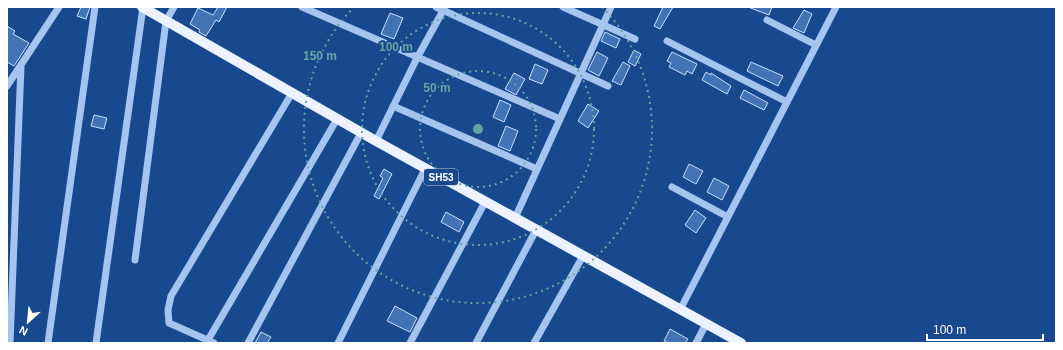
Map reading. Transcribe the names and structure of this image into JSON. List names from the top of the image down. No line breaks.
{"streets":{"main road":["SH53"]},"scale_bar":"100 m","north":"bottom left","rings":["100 m","150 m","50 m"]}
